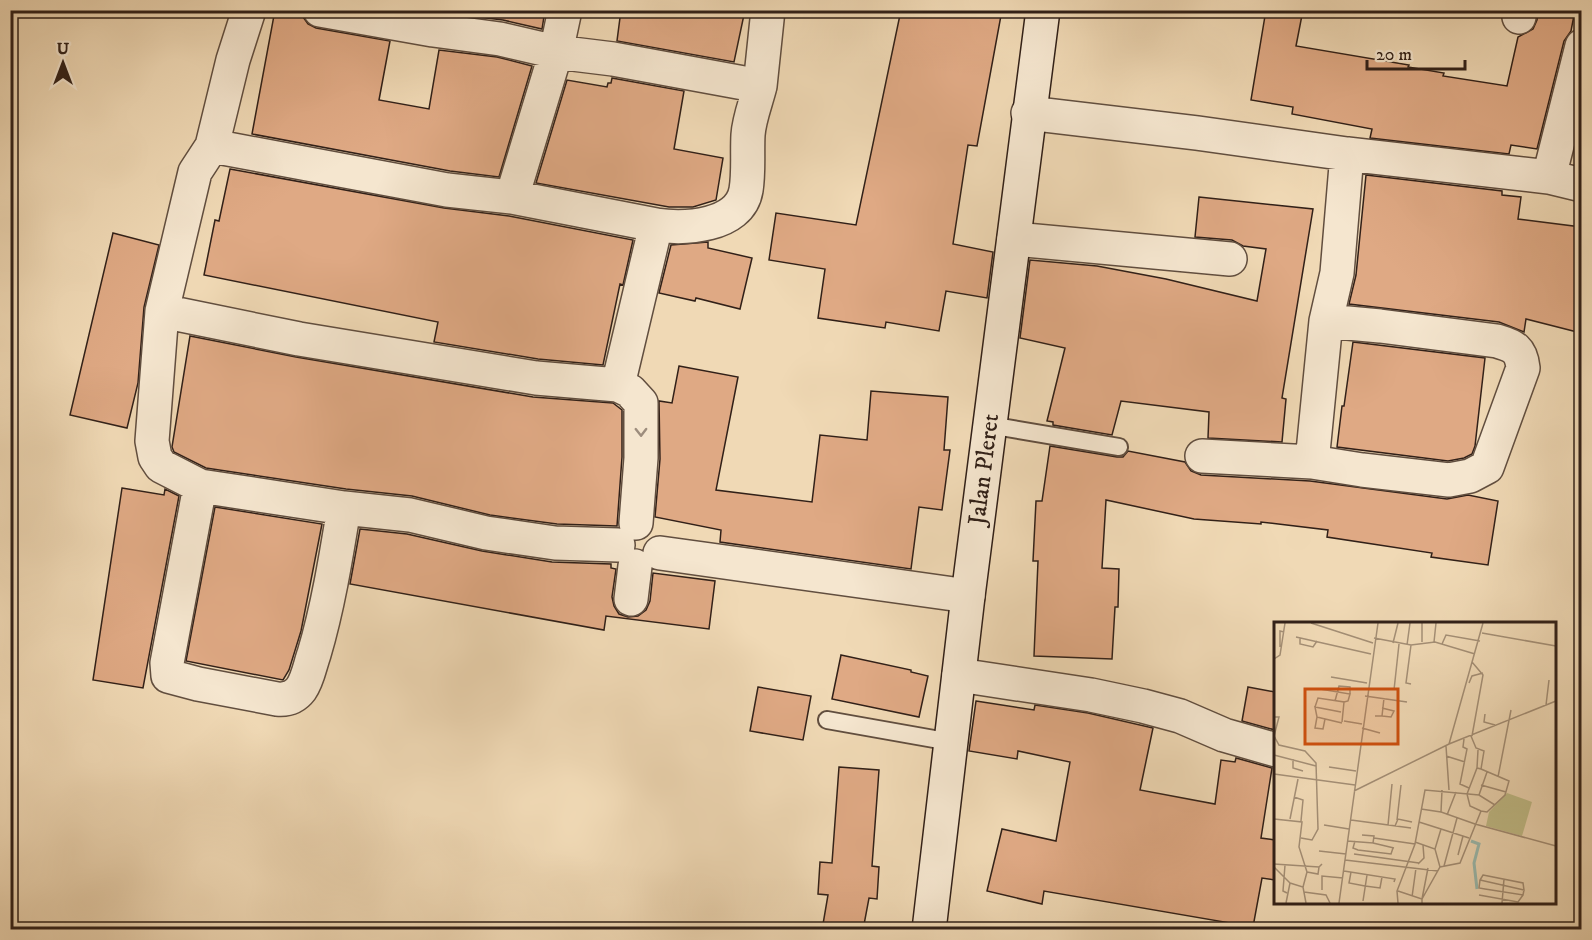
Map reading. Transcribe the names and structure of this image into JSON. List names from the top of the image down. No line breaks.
{"streets":{"street":["Jalan Pleret"]},"scale_bar":"20 m","north":"top"}
